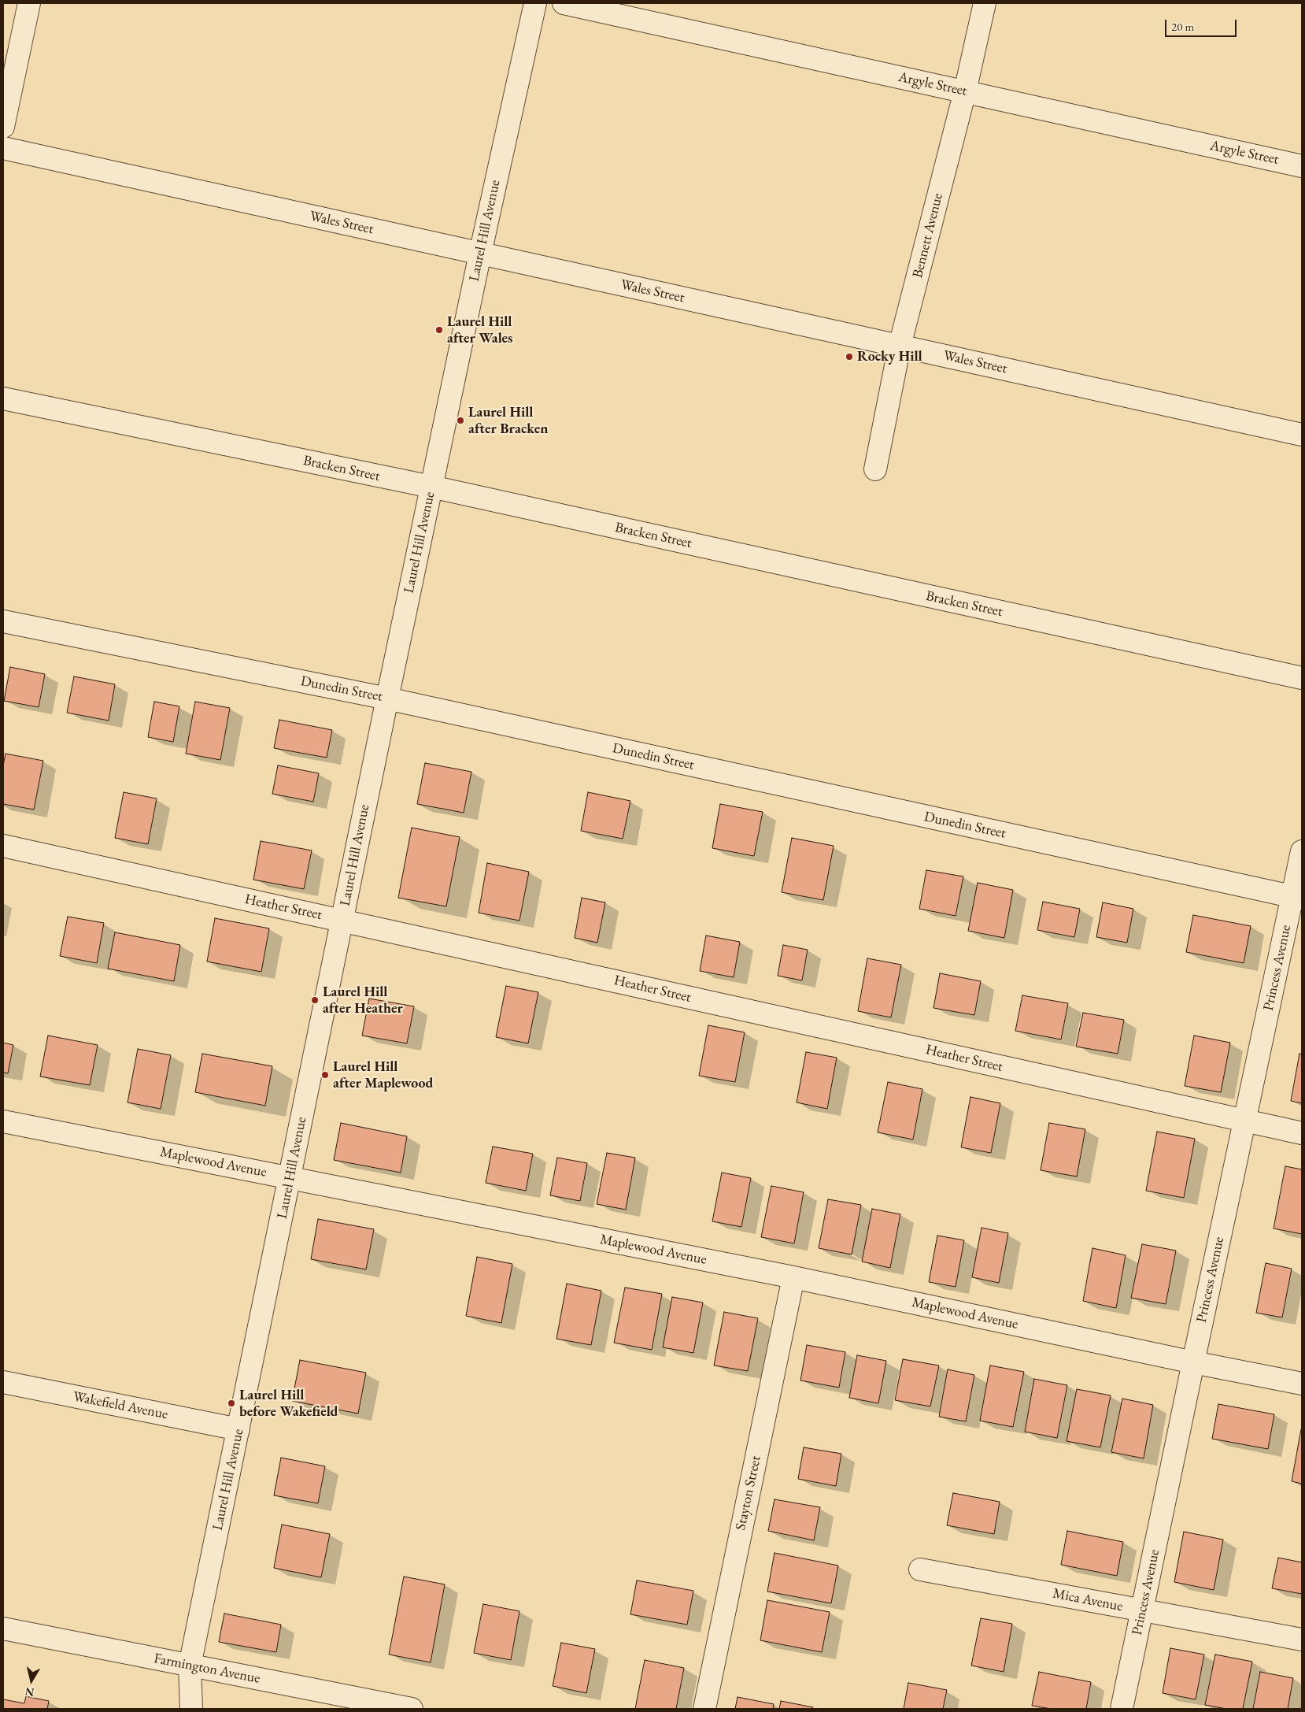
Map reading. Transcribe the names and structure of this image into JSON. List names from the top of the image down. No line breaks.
{"streets":{"street":["Argyle Street","Wales Street","Laurel Hill Avenue","Bennett Avenue","Bracken Street","Dunedin Street","Heather Street","Princess Avenue","Maplewood Avenue","Wakefield Avenue","Stayton Street","Mica Avenue","Farmington Avenue"]},"crossings":[["Argyle Street","Bennett Avenue"],["Wales Street","Laurel Hill Avenue"],["Wales Street","Bennett Avenue"],["Laurel Hill Avenue","Bracken Street"],["Laurel Hill Avenue","Dunedin Street"],["Laurel Hill Avenue","Heather Street"],["Laurel Hill Avenue","Maplewood Avenue"],["Laurel Hill Avenue","Wakefield Avenue"],["Laurel Hill Avenue","Farmington Avenue"],["Dunedin Street","Princess Avenue"],["Heather Street","Princess Avenue"],["Princess Avenue","Maplewood Avenue"],["Princess Avenue","Mica Avenue"],["Maplewood Avenue","Stayton Street"]],"places":["Laurel Hill after Wales","Rocky Hill","Laurel Hill after Bracken","Laurel Hill after Heather","Laurel Hill after Maplewood","Laurel Hill before Wakefield"],"scale_bar":"20 m","north":"bottom"}
